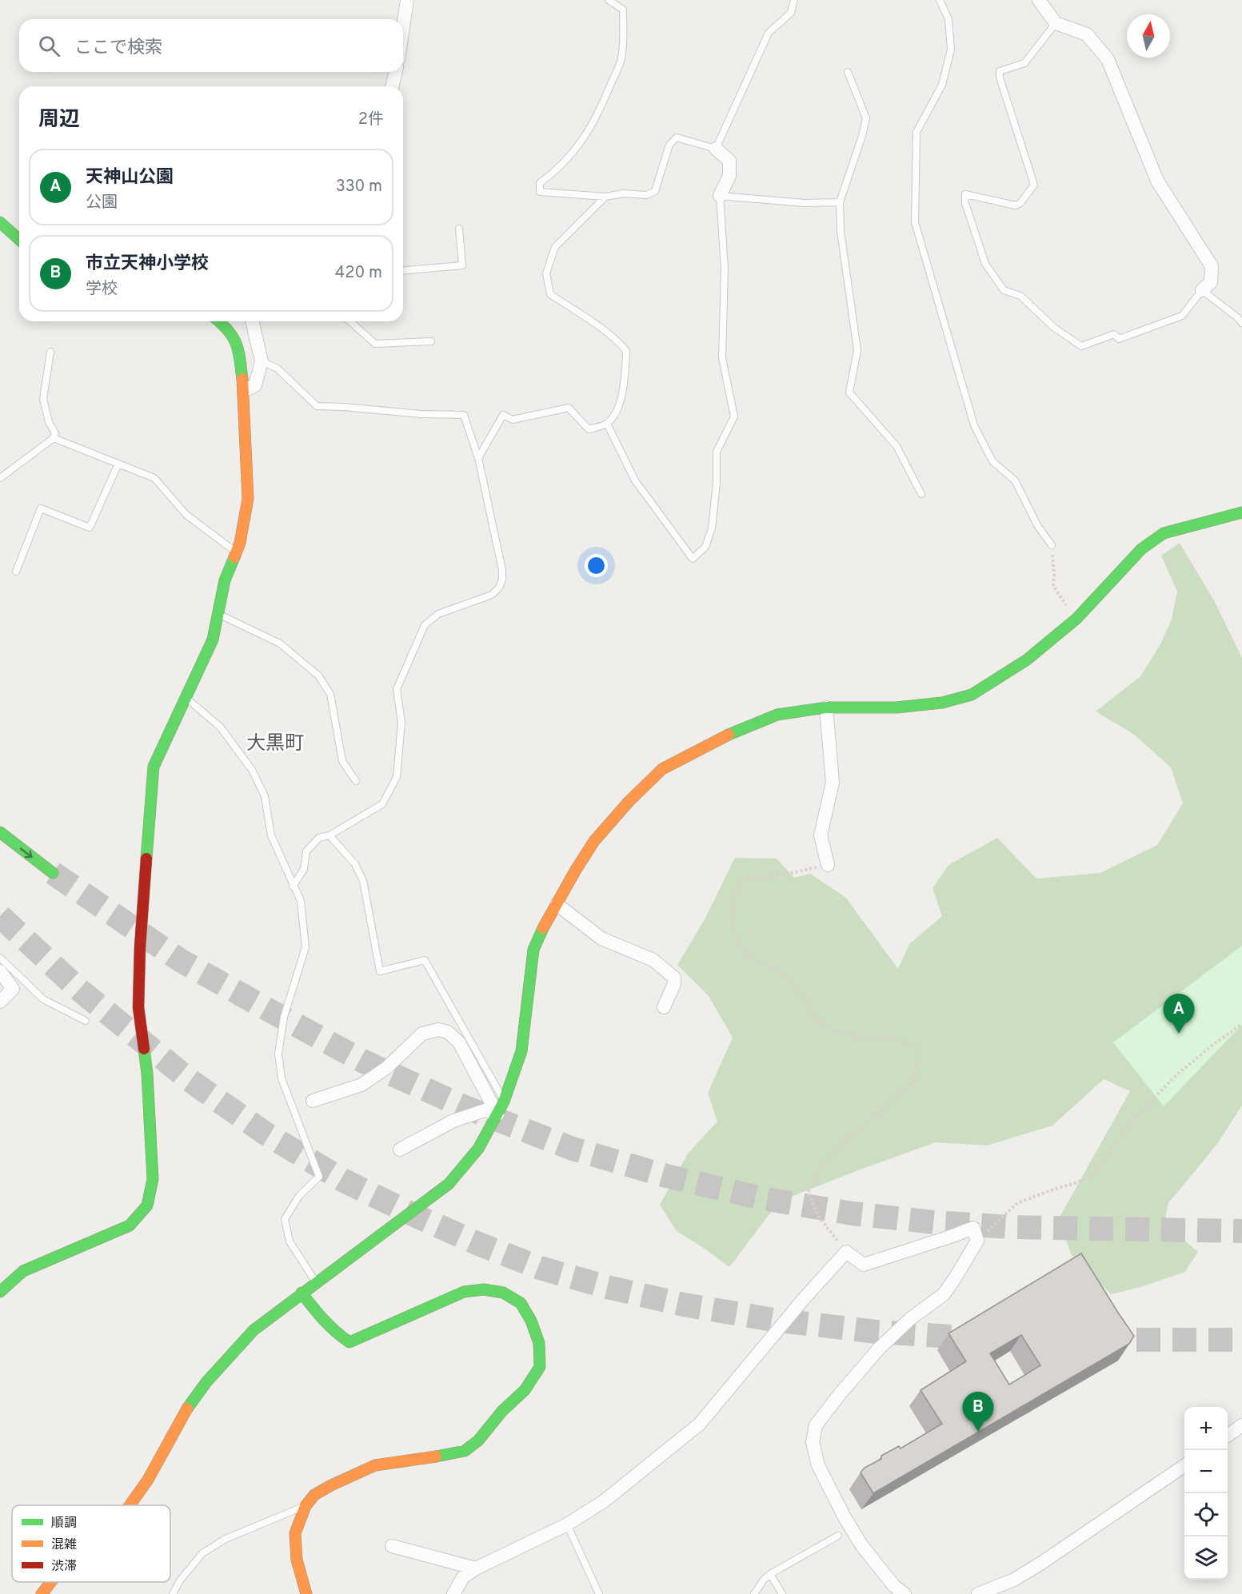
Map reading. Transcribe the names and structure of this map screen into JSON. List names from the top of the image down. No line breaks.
{"districts":["大黒町"],"legend":["順調","混雑","渋滞"],"north":"top","page":{"search":"ここで検索","heading":["周辺","2件"],"list":[{"mark":"A","name":"天神山公園","note":"公園","value":"330 m"},{"mark":"B","name":"市立天神小学校","note":"学校","value":"420 m"}],"pins":["A","B"],"map_buttons":["+","−"]}}
